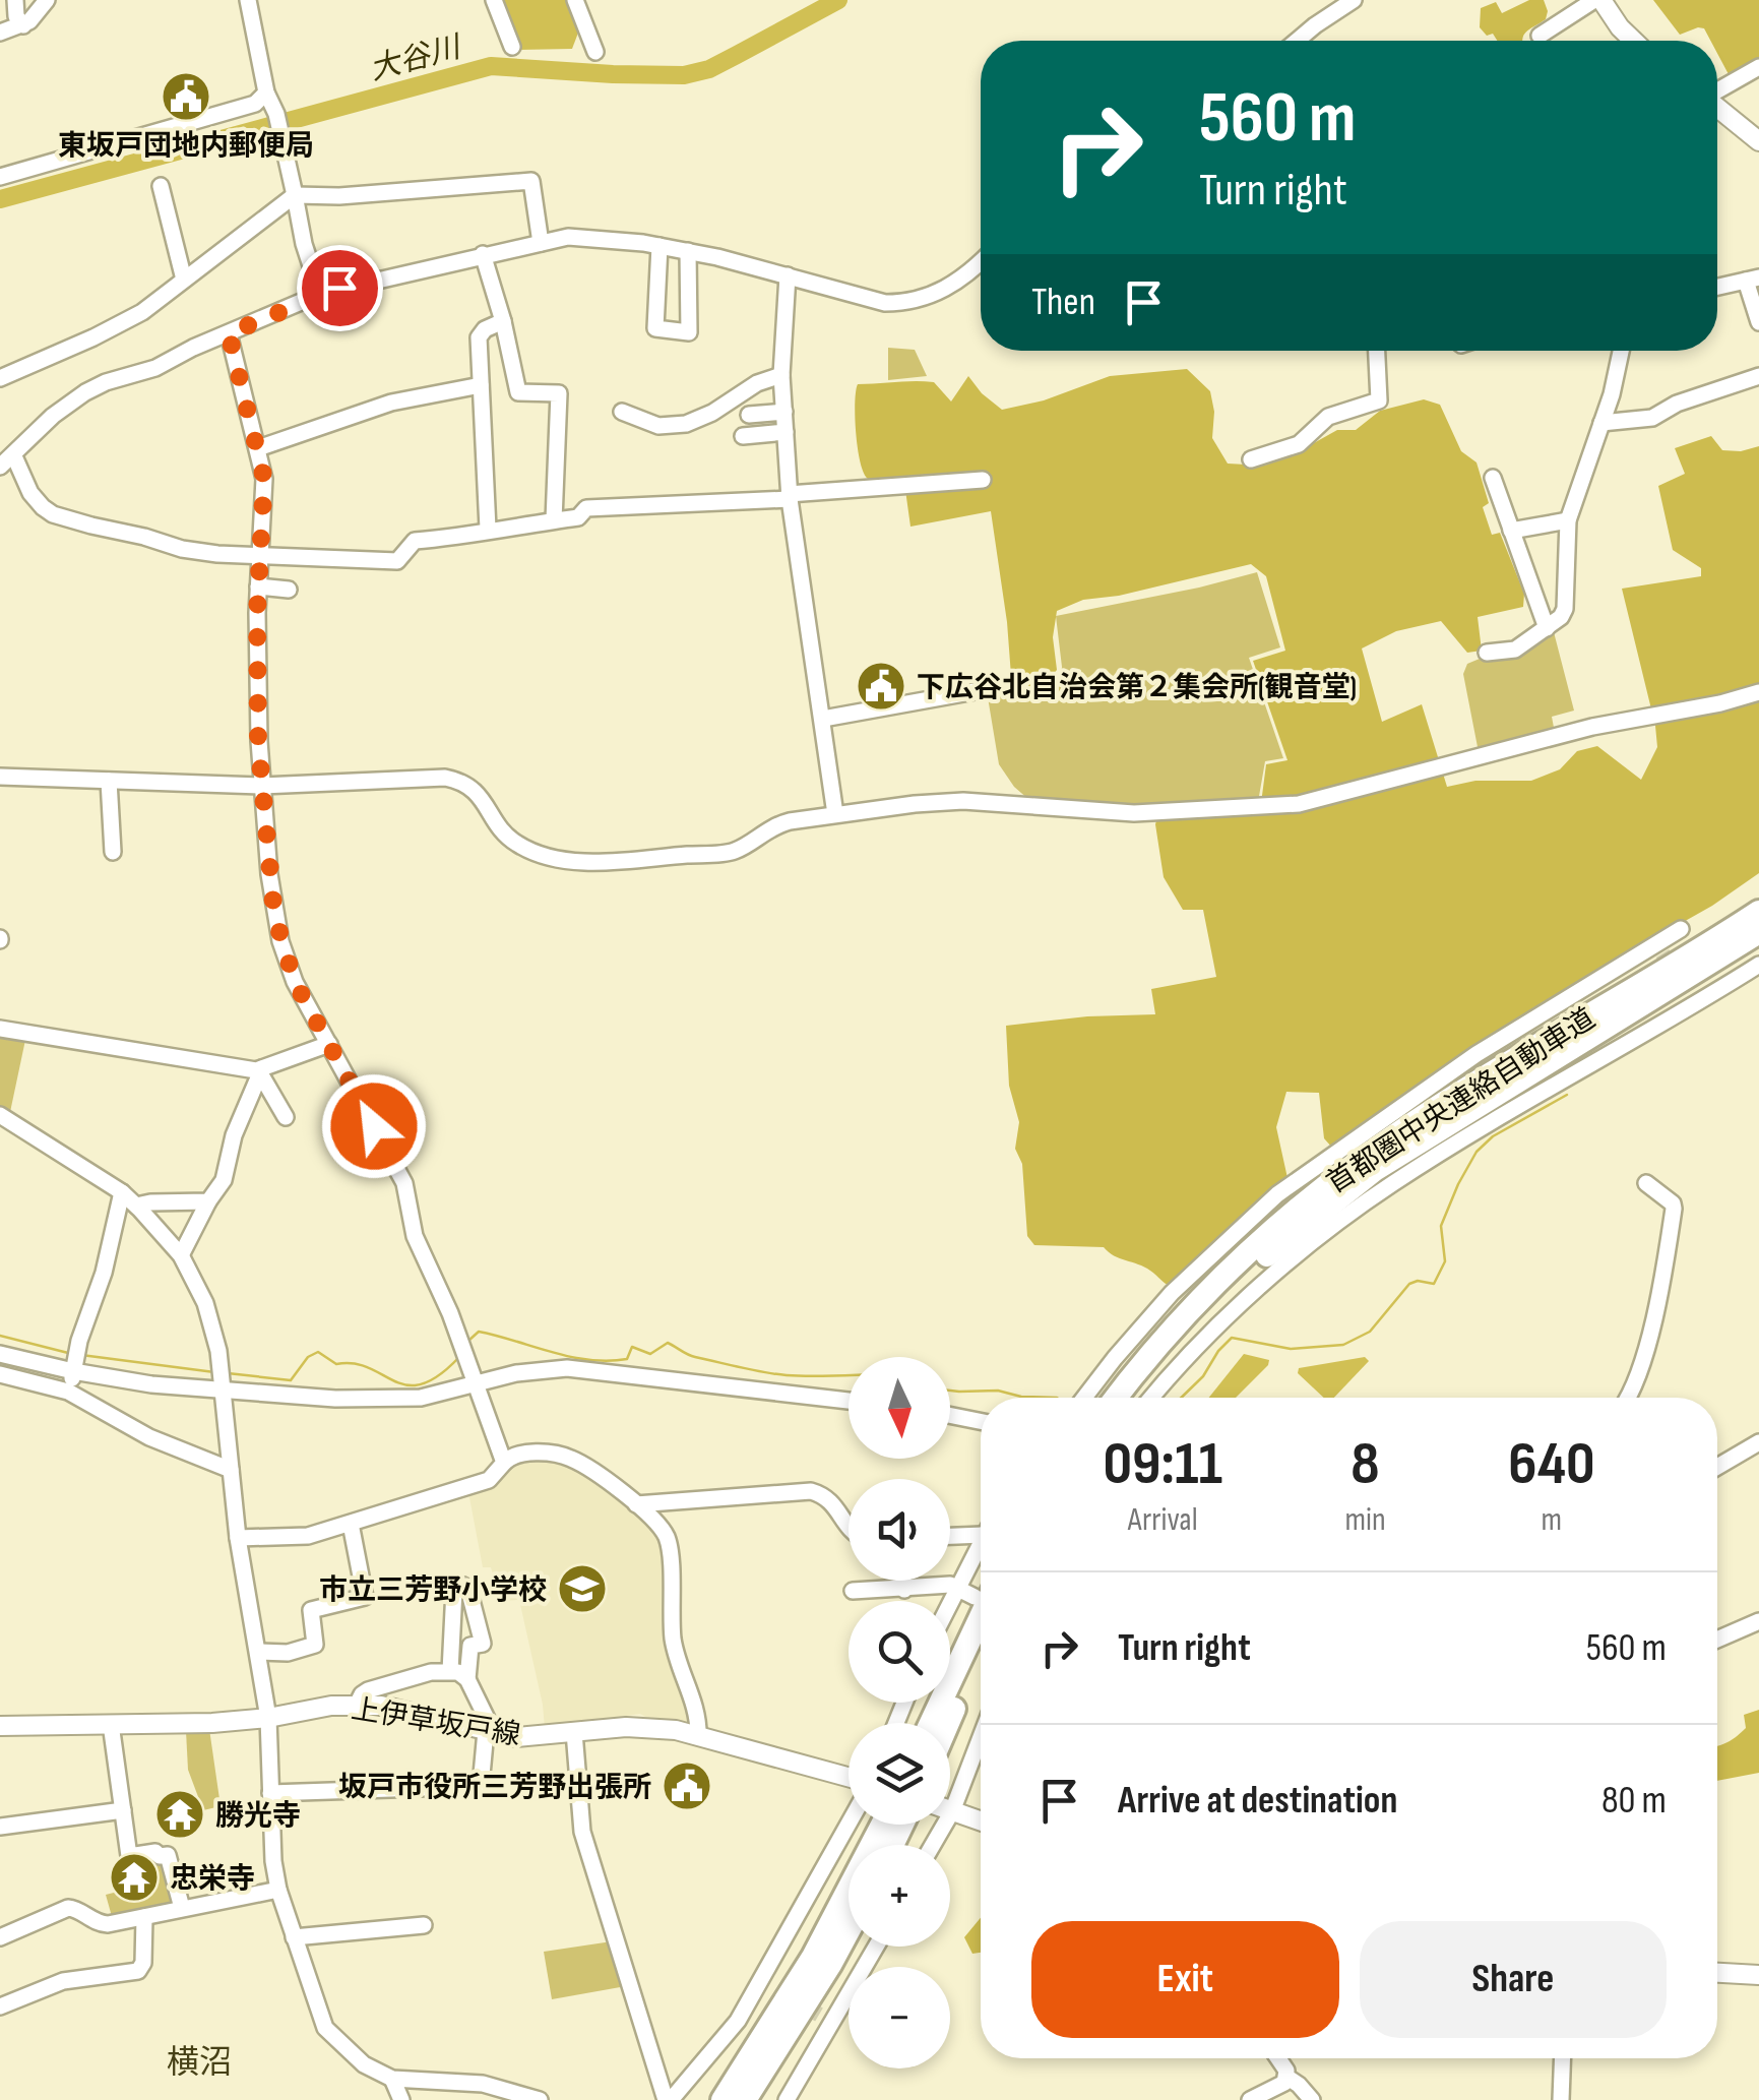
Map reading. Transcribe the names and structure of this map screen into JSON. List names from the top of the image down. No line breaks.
{"streets":{"highway":["首都圏中央連絡自動車道"],"main road":["上伊草坂戸線"]},"districts":["横沼"],"water":["大谷川"],"places":{"public building":["東坂戸団地内郵便局","下広谷北自治会第２集会所(観音堂)","坂戸市役所三芳野出張所"],"school or university":["市立三芳野小学校"],"temple":["勝光寺","忠栄寺"]},"north":"bottom","page":{"turn":["560 m","Turn right"],"then":"Then","map_buttons":["+","−"],"eta":["09:11","Arrival","8","min","640","m"],"list":[{"name":"Turn right","value":"560 m"},{"name":"Arrive at destination","value":"80 m"}],"buttons":["Exit","Share"]}}
